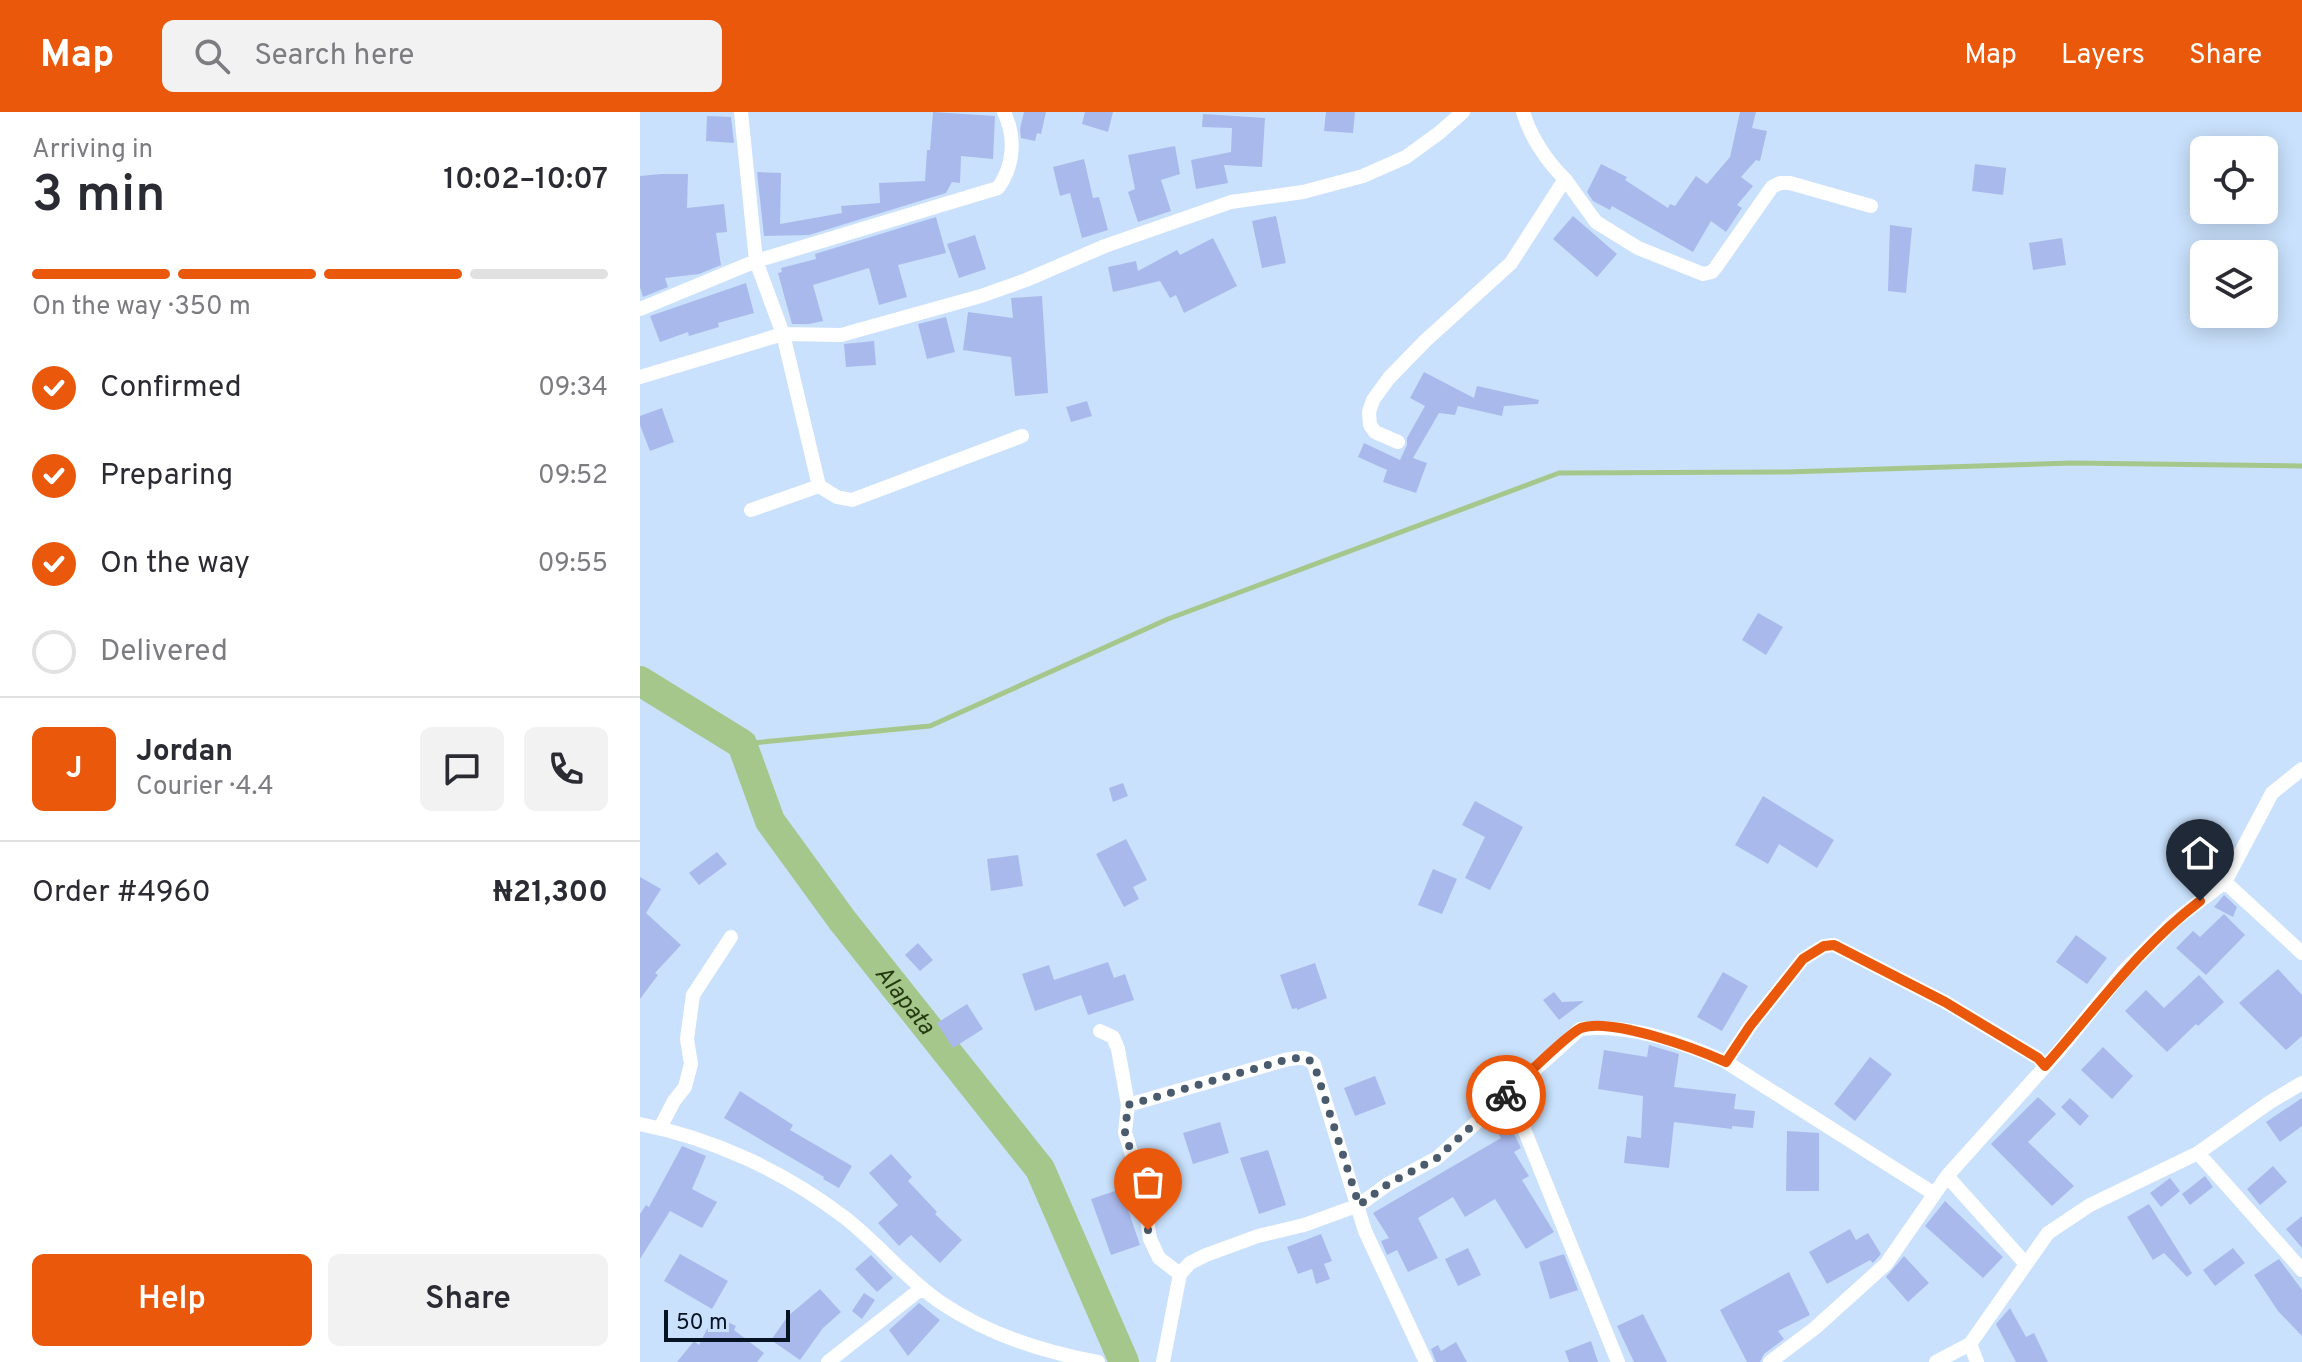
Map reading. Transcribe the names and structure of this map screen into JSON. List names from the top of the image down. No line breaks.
{"water":["Alapata"],"scale_bar":"50 m","page":{"header":"Map","search":"Search here","nav":["Map","Layers","Share"],"heading":["3 min","Arriving in","10:02–10:07"],"panel":["Jordan","Courier · 4.4","Order #4960","₦21,300"],"bar":"On the way · 350 m","list":[["Confirmed","09:34"],["Preparing","09:52"],["On the way","09:55"],"Delivered"],"round":"J","buttons":["Help","Share"],"scale":"50 m"}}
